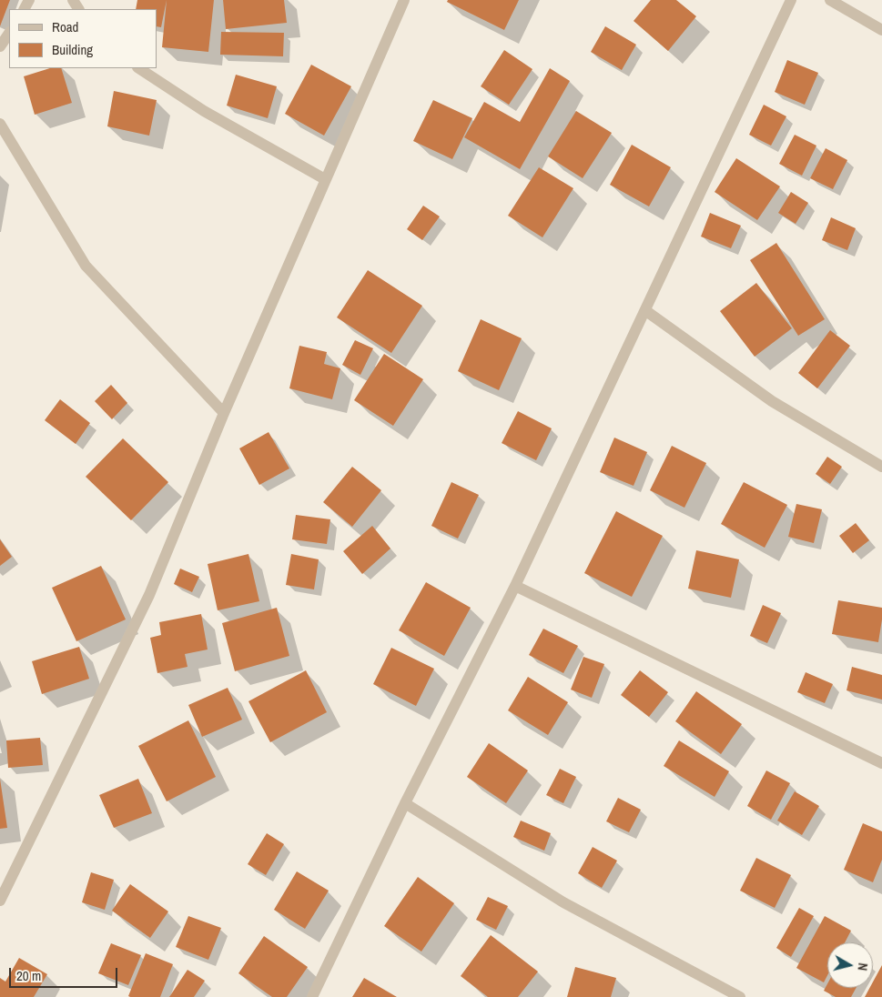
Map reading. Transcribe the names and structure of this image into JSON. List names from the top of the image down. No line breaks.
{"legend":["Road","Building"],"scale_bar":"20 m","north":"right"}
